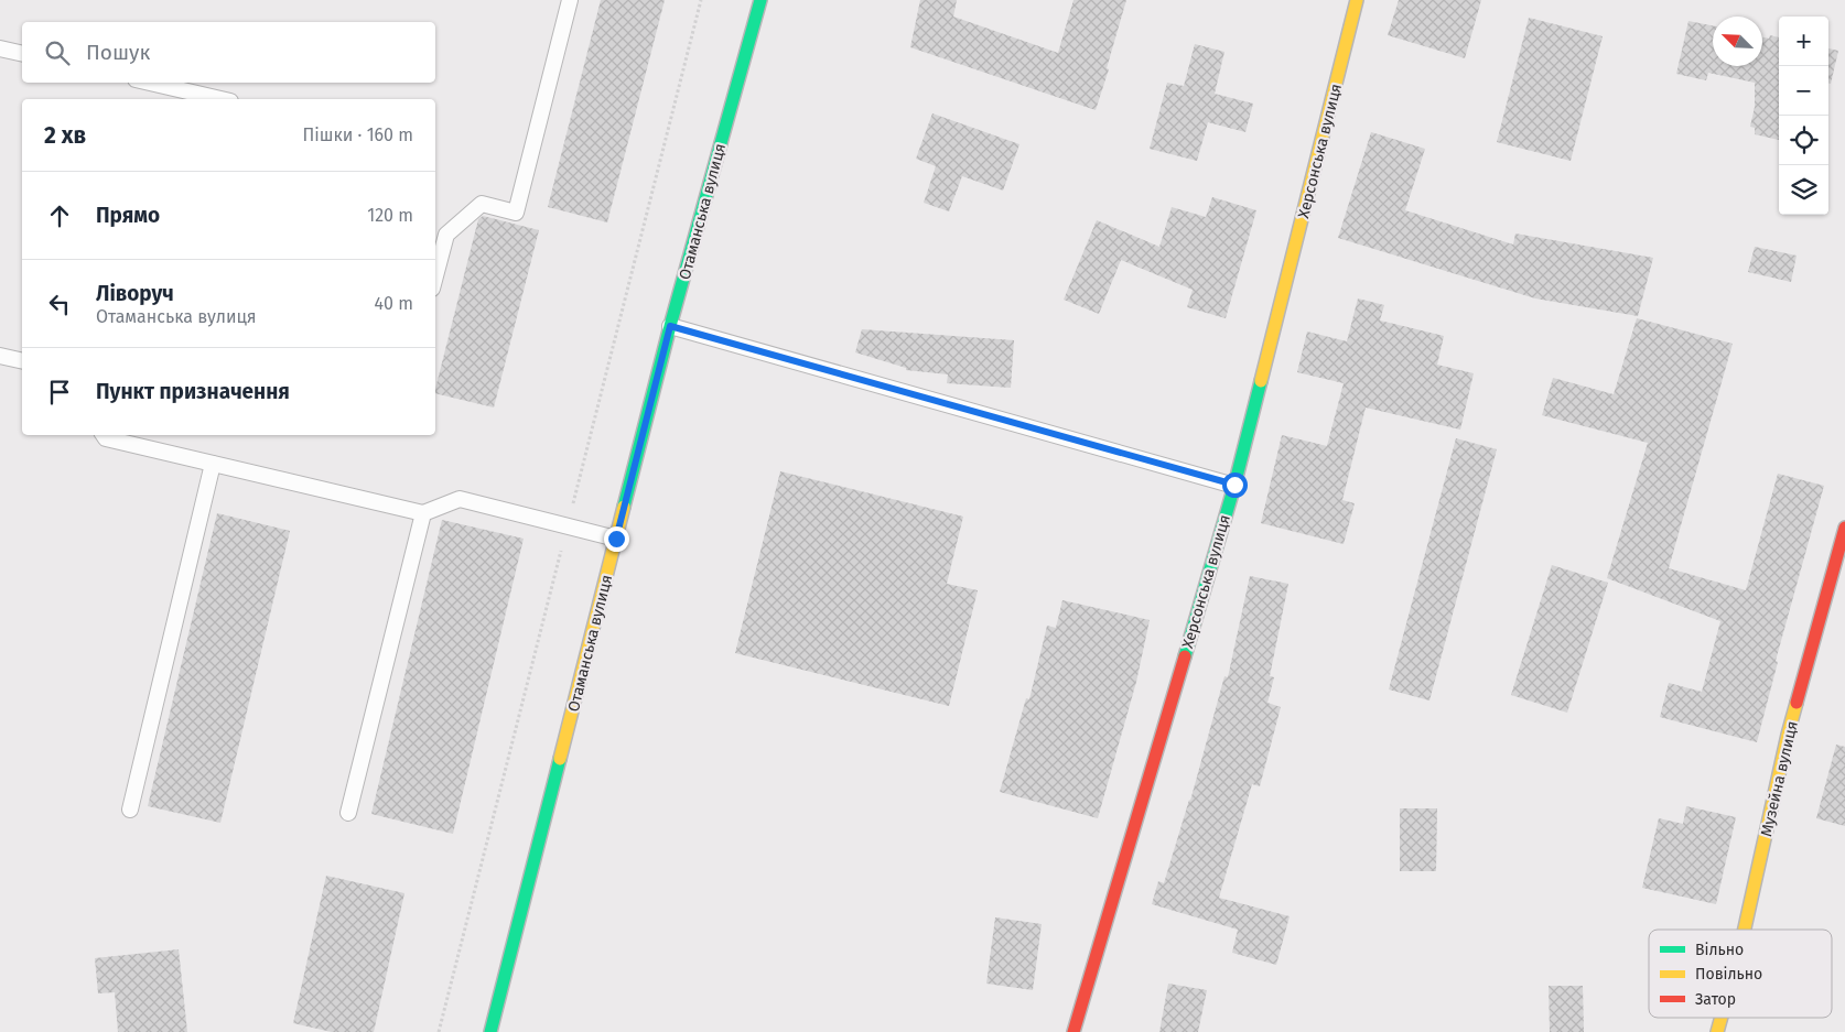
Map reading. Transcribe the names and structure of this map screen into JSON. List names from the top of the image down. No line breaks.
{"streets":{"street":["Херсонська вулиця","Отаманська вулиця","Музейна вулиця"]},"legend":["Вільно","Повільно","Затор"],"north":"top left","page":{"map_buttons":["+","−"],"search":"Пошук","heading":["2 хв","Пішки · 160 m"],"list":[["Прямо","120 m"],["Ліворуч","Отаманська вулиця","40 m"],"Пункт призначення"]}}
